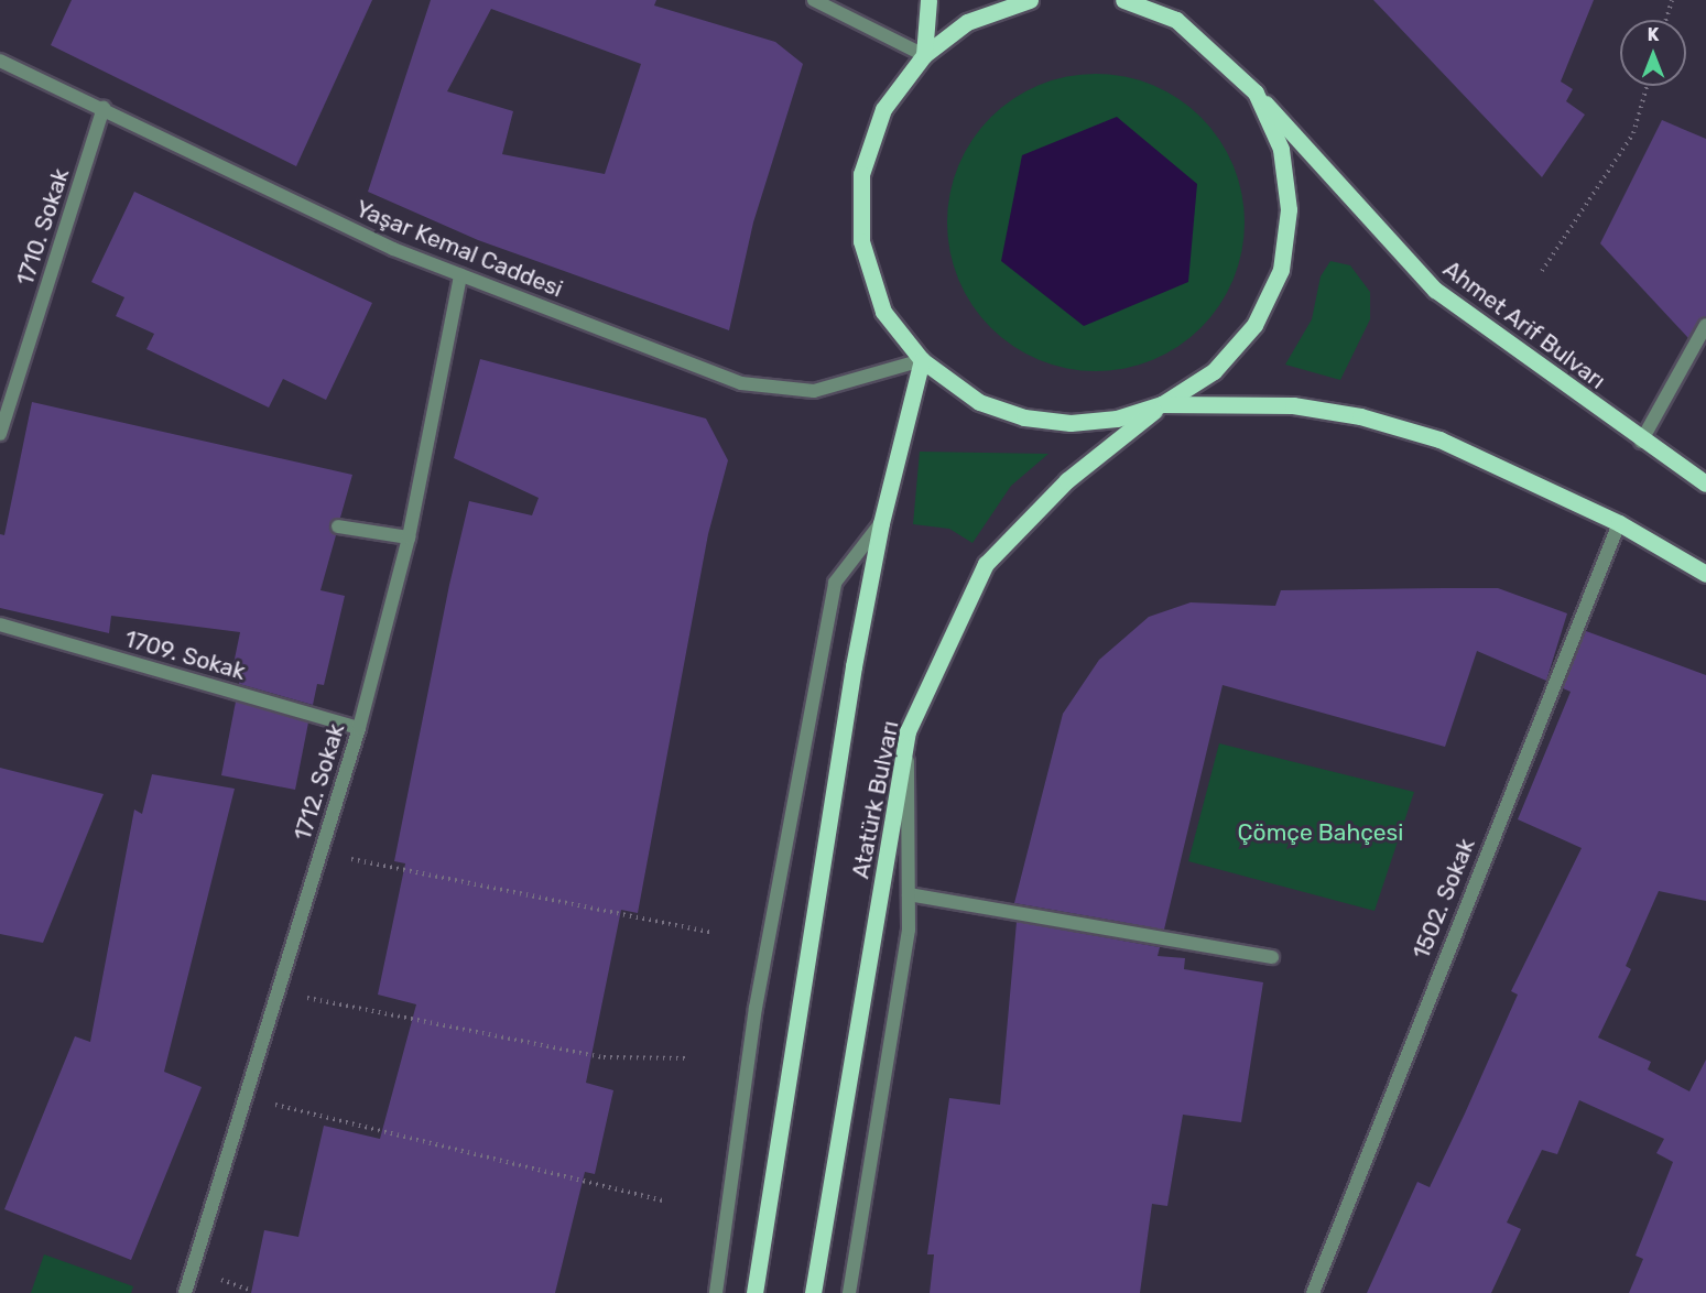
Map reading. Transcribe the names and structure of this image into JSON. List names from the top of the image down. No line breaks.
{"streets":{"main road":["Ahmet Arif Bulvarı","Atatürk Bulvarı"],"street":["1710. Sokak","Yaşar Kemal Caddesi","1709. Sokak","1712. Sokak","1502. Sokak"]},"crossings":[["1710. Sokak","Yaşar Kemal Caddesi"],["Yaşar Kemal Caddesi","1712. Sokak"],["Yaşar Kemal Caddesi","Atatürk Bulvarı"],["1709. Sokak","1712. Sokak"]],"parks":["Çömçe Bahçesi"],"north":"top"}
